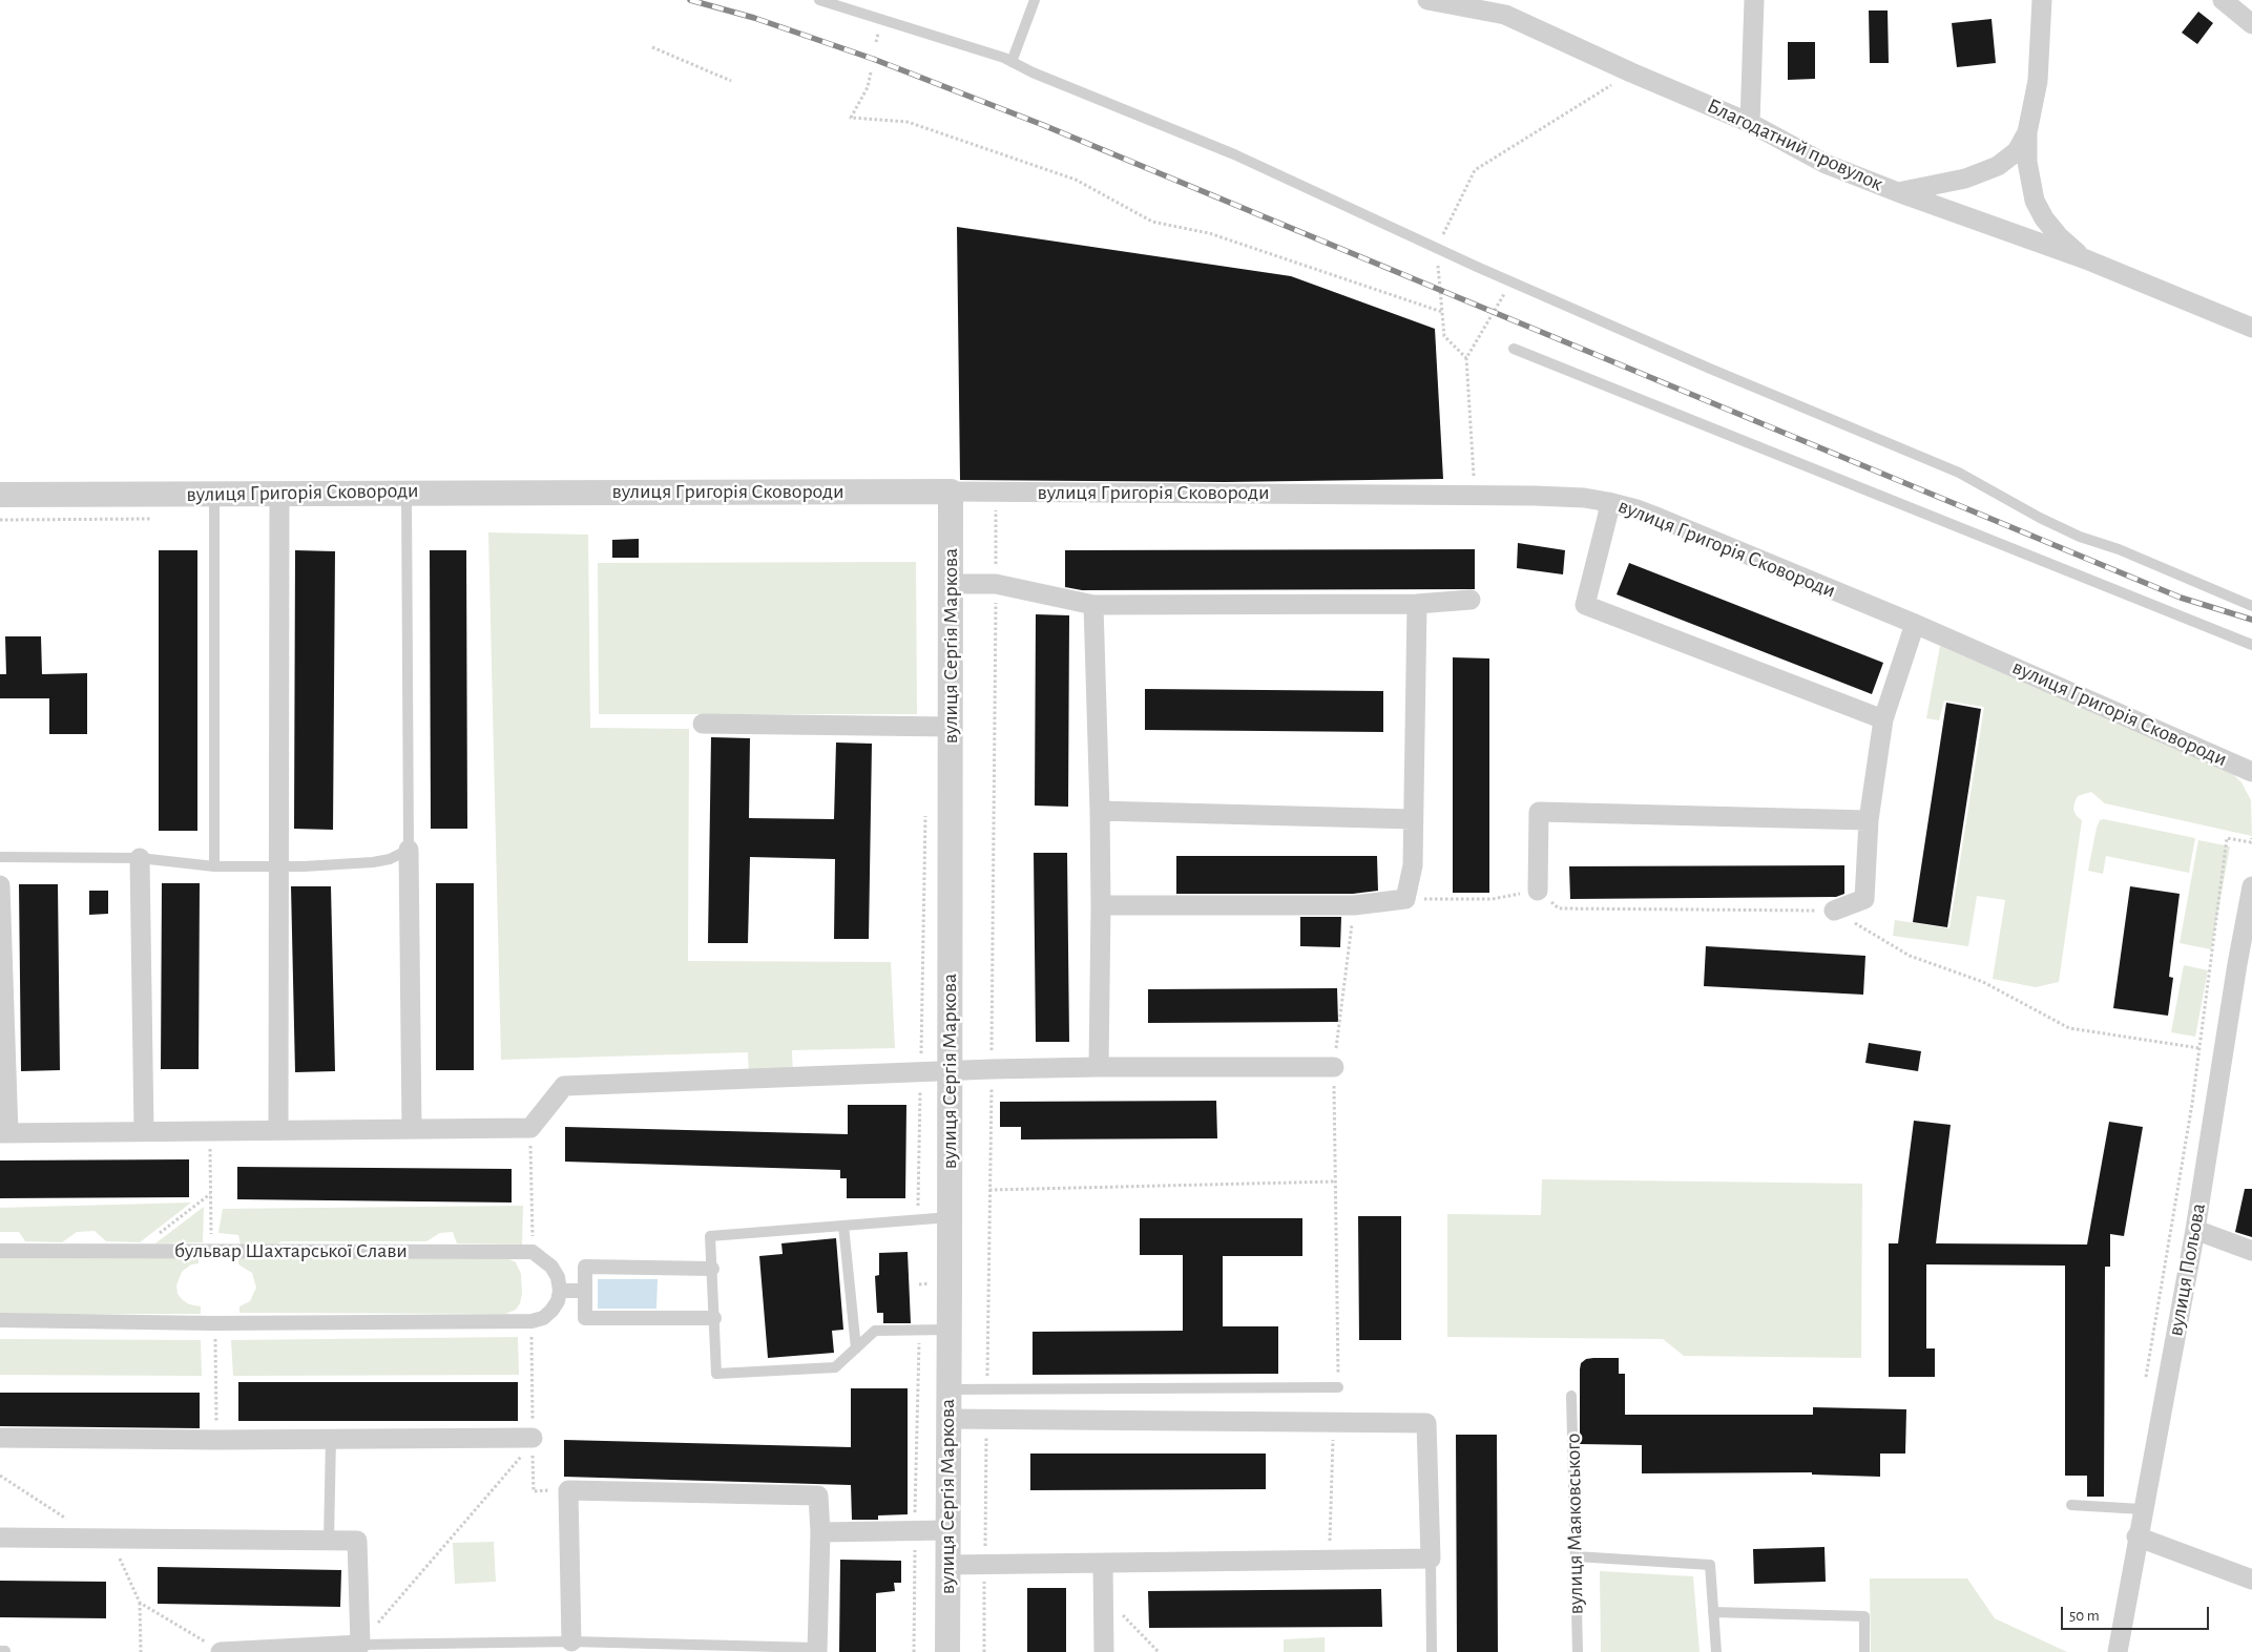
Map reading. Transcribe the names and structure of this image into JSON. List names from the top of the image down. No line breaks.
{"streets":{"street":["Благодатний провулок","вулиця Григорія Сковороди","вулиця Сергія Маркова","бульвар Шахтарської Слави","вулиця Польова"],"lane":["вулиця Маяковського"]},"crossings":[["вулиця Григорія Сковороди","вулиця Сергія Маркова"]],"scale_bar":"50 m"}
